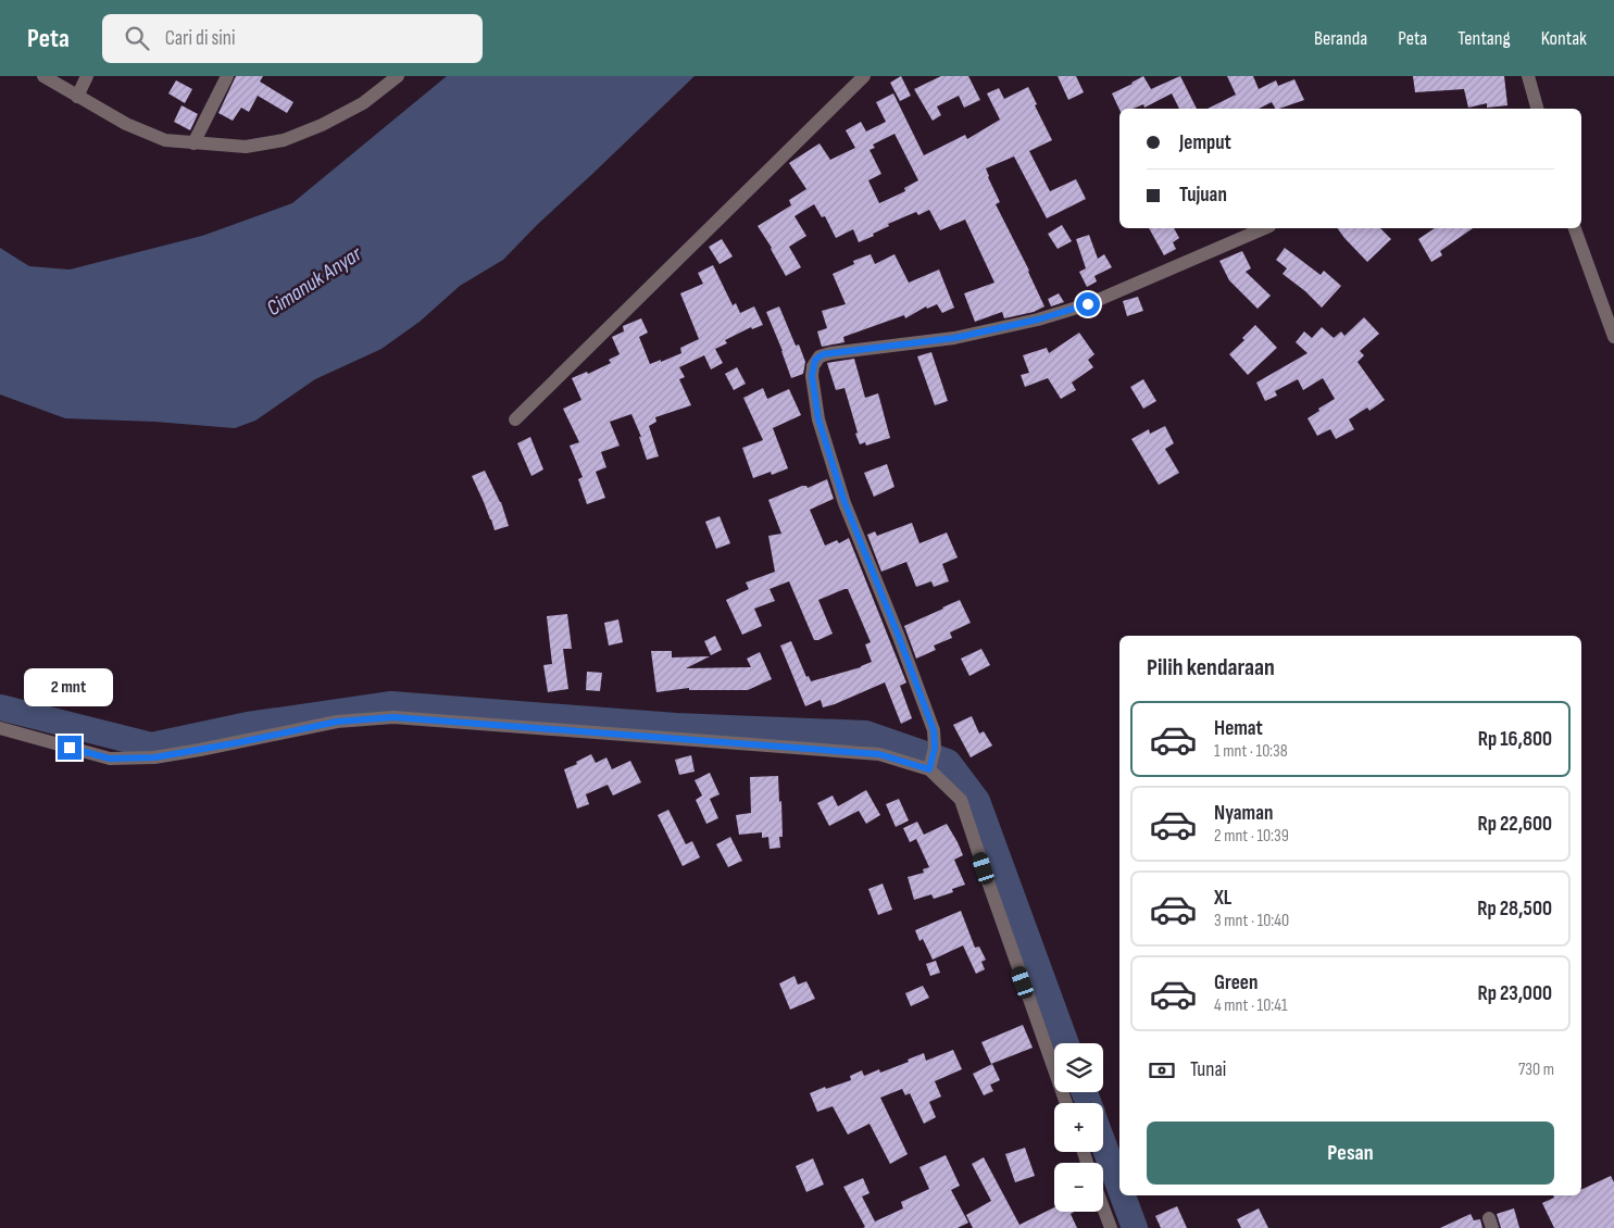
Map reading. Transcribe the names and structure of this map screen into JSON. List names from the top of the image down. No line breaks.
{"water":["Cimanuk Anyar"],"page":{"header":"Peta","search":"Cari di sini","nav":["Beranda","Peta","Tentang","Kontak"],"banner":["Jemput","Tujuan"],"heading":"Pilih kendaraan","bubble":"2 mnt","list":[{"name":"Hemat","note":"1 mnt · 10:38","value":"Rp 16,800"},{"name":"Nyaman","note":"2 mnt · 10:39","value":"Rp 22,600"},{"name":"XL","note":"3 mnt · 10:40","value":"Rp 28,500"},{"name":"Green","note":"4 mnt · 10:41","value":"Rp 23,000"}],"pay":["Tunai","730 m"],"map_buttons":["+","−"],"buttons":"Pesan"}}
